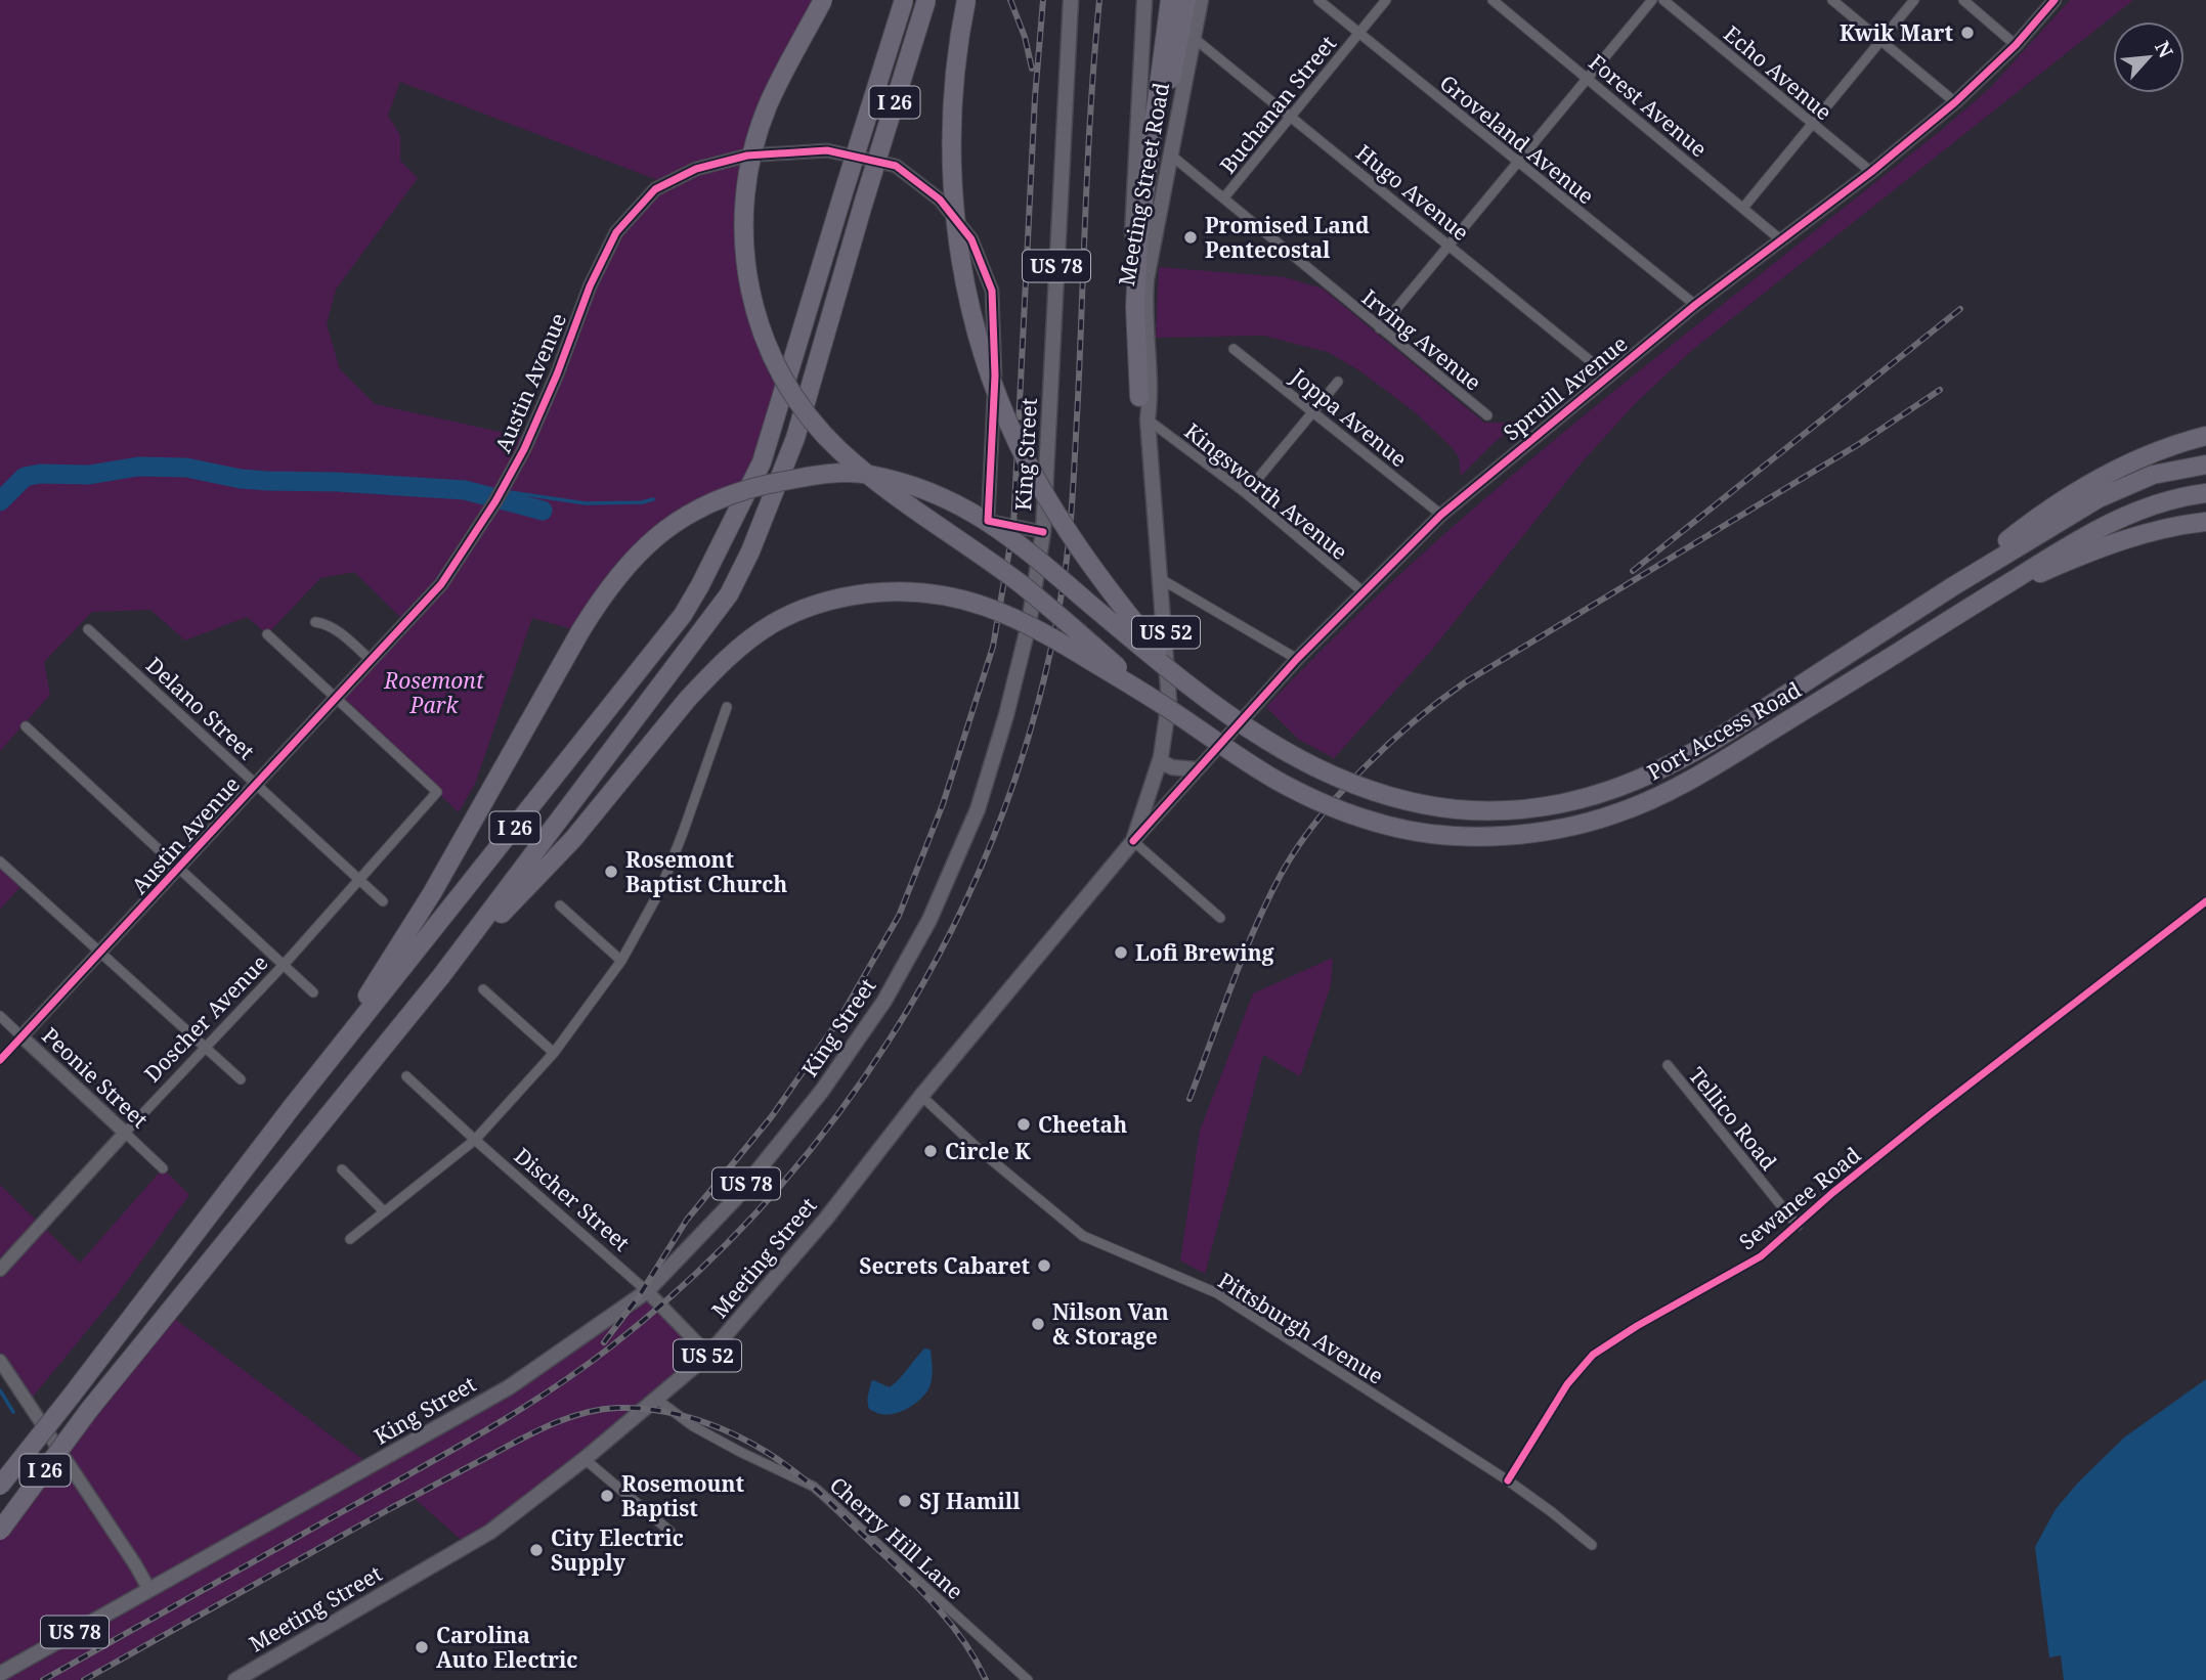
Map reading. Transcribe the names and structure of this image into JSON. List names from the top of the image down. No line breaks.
{"streets":{"highway":["I 26","Port Access Road"],"main road":["Meeting Street Road","US 78","King Street","US 52","Meeting Street"],"street":["Echo Avenue","Buchanan Street","Forest Avenue","Groveland Avenue","Hugo Avenue","Irving Avenue","Austin Avenue","Spruill Avenue","Joppa Avenue","Kingsworth Avenue","Delano Street","Doscher Avenue","Peonie Street","Tellico Road","Sewanee Road","Discher Street","Pittsburgh Avenue","Cherry Hill Lane"]},"crossings":[["Echo Avenue","Spruill Avenue"],["Buchanan Street","Groveland Avenue"],["Buchanan Street","Hugo Avenue"],["Buchanan Street","Irving Avenue"],["Forest Avenue","Spruill Avenue"],["Groveland Avenue","Spruill Avenue"],["Meeting Street Road","Hugo Avenue"],["Meeting Street Road","Irving Avenue"],["Meeting Street Road","Spruill Avenue"],["Meeting Street Road","Kingsworth Avenue"],["Meeting Street Road","Meeting Street"],["Hugo Avenue","Spruill Avenue"],["Austin Avenue","King Street"],["Austin Avenue","Delano Street"],["Austin Avenue","Doscher Avenue"],["Austin Avenue","Peonie Street"],["Spruill Avenue","Joppa Avenue"],["Spruill Avenue","Kingsworth Avenue"],["Spruill Avenue","Meeting Street"],["King Street","Discher Street"],["Delano Street","Doscher Avenue"],["Doscher Avenue","Peonie Street"],["Tellico Road","Sewanee Road"],["Sewanee Road","Pittsburgh Avenue"],["Discher Street","Meeting Street"],["Meeting Street","Pittsburgh Avenue"],["Meeting Street","Cherry Hill Lane"]],"parks":["Rosemont Park"],"places":["Kwik Mart","Promised Land Pentecostal","Rosemont Baptist Church","Lofi Brewing","Cheetah","Circle K","Secrets Cabaret","Nilson Van & Storage","Rosemount Baptist","SJ Hamill","City Electric Supply","Carolina Auto Electric"],"north":"top right"}
